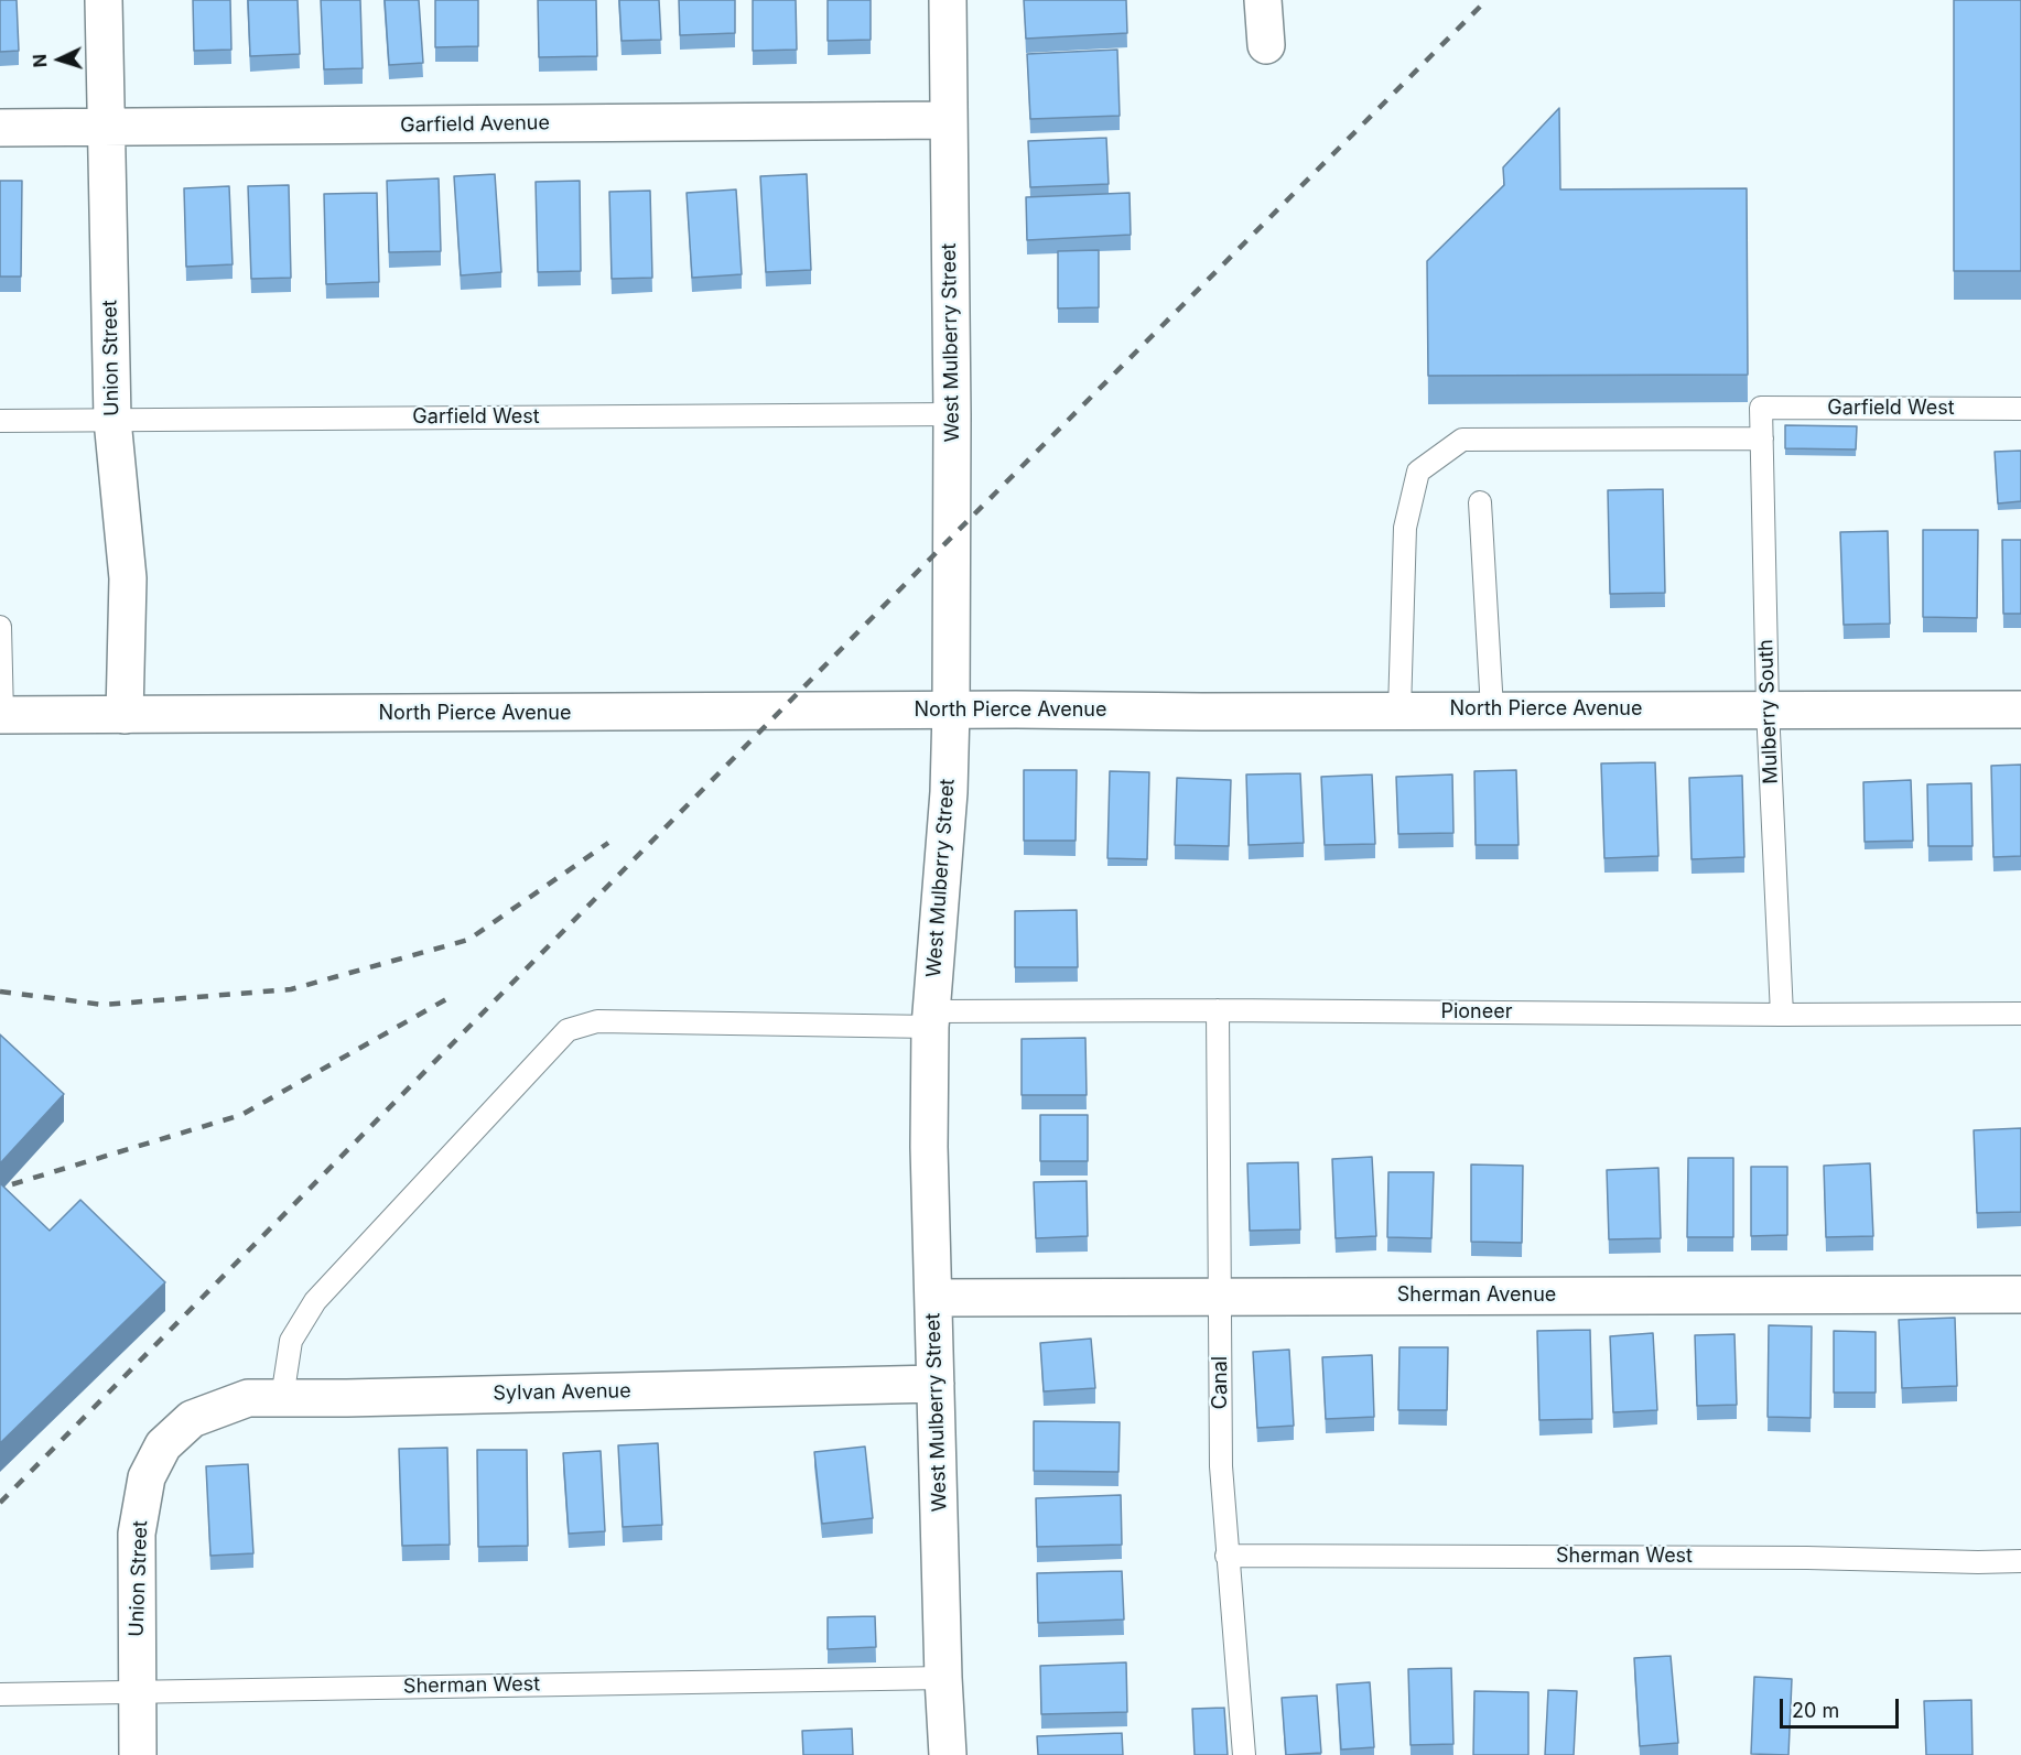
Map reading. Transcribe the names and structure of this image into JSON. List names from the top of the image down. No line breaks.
{"streets":{"street":["Garfield Avenue","West Mulberry Street","Union Street","North Pierce Avenue","Sherman Avenue","Sylvan Avenue"],"lane":["Garfield West","Mulberry South","Pioneer","Canal","Sherman West"]},"crossings":[["Garfield Avenue","West Mulberry Street"],["Garfield Avenue","Union Street"],["West Mulberry Street","Garfield West"],["West Mulberry Street","North Pierce Avenue"],["West Mulberry Street","Pioneer"],["West Mulberry Street","Sherman Avenue"],["West Mulberry Street","Sylvan Avenue"],["West Mulberry Street","Sherman West"],["Union Street","Garfield West"],["Union Street","North Pierce Avenue"],["Union Street","Sylvan Avenue"],["Union Street","Sherman West"],["Garfield West","Mulberry South"],["North Pierce Avenue","Mulberry South"],["Mulberry South","Pioneer"],["Pioneer","Canal"],["Pioneer","Sylvan Avenue"],["Sherman Avenue","Canal"],["Canal","Sherman West"]],"scale_bar":"20 m","north":"left"}
